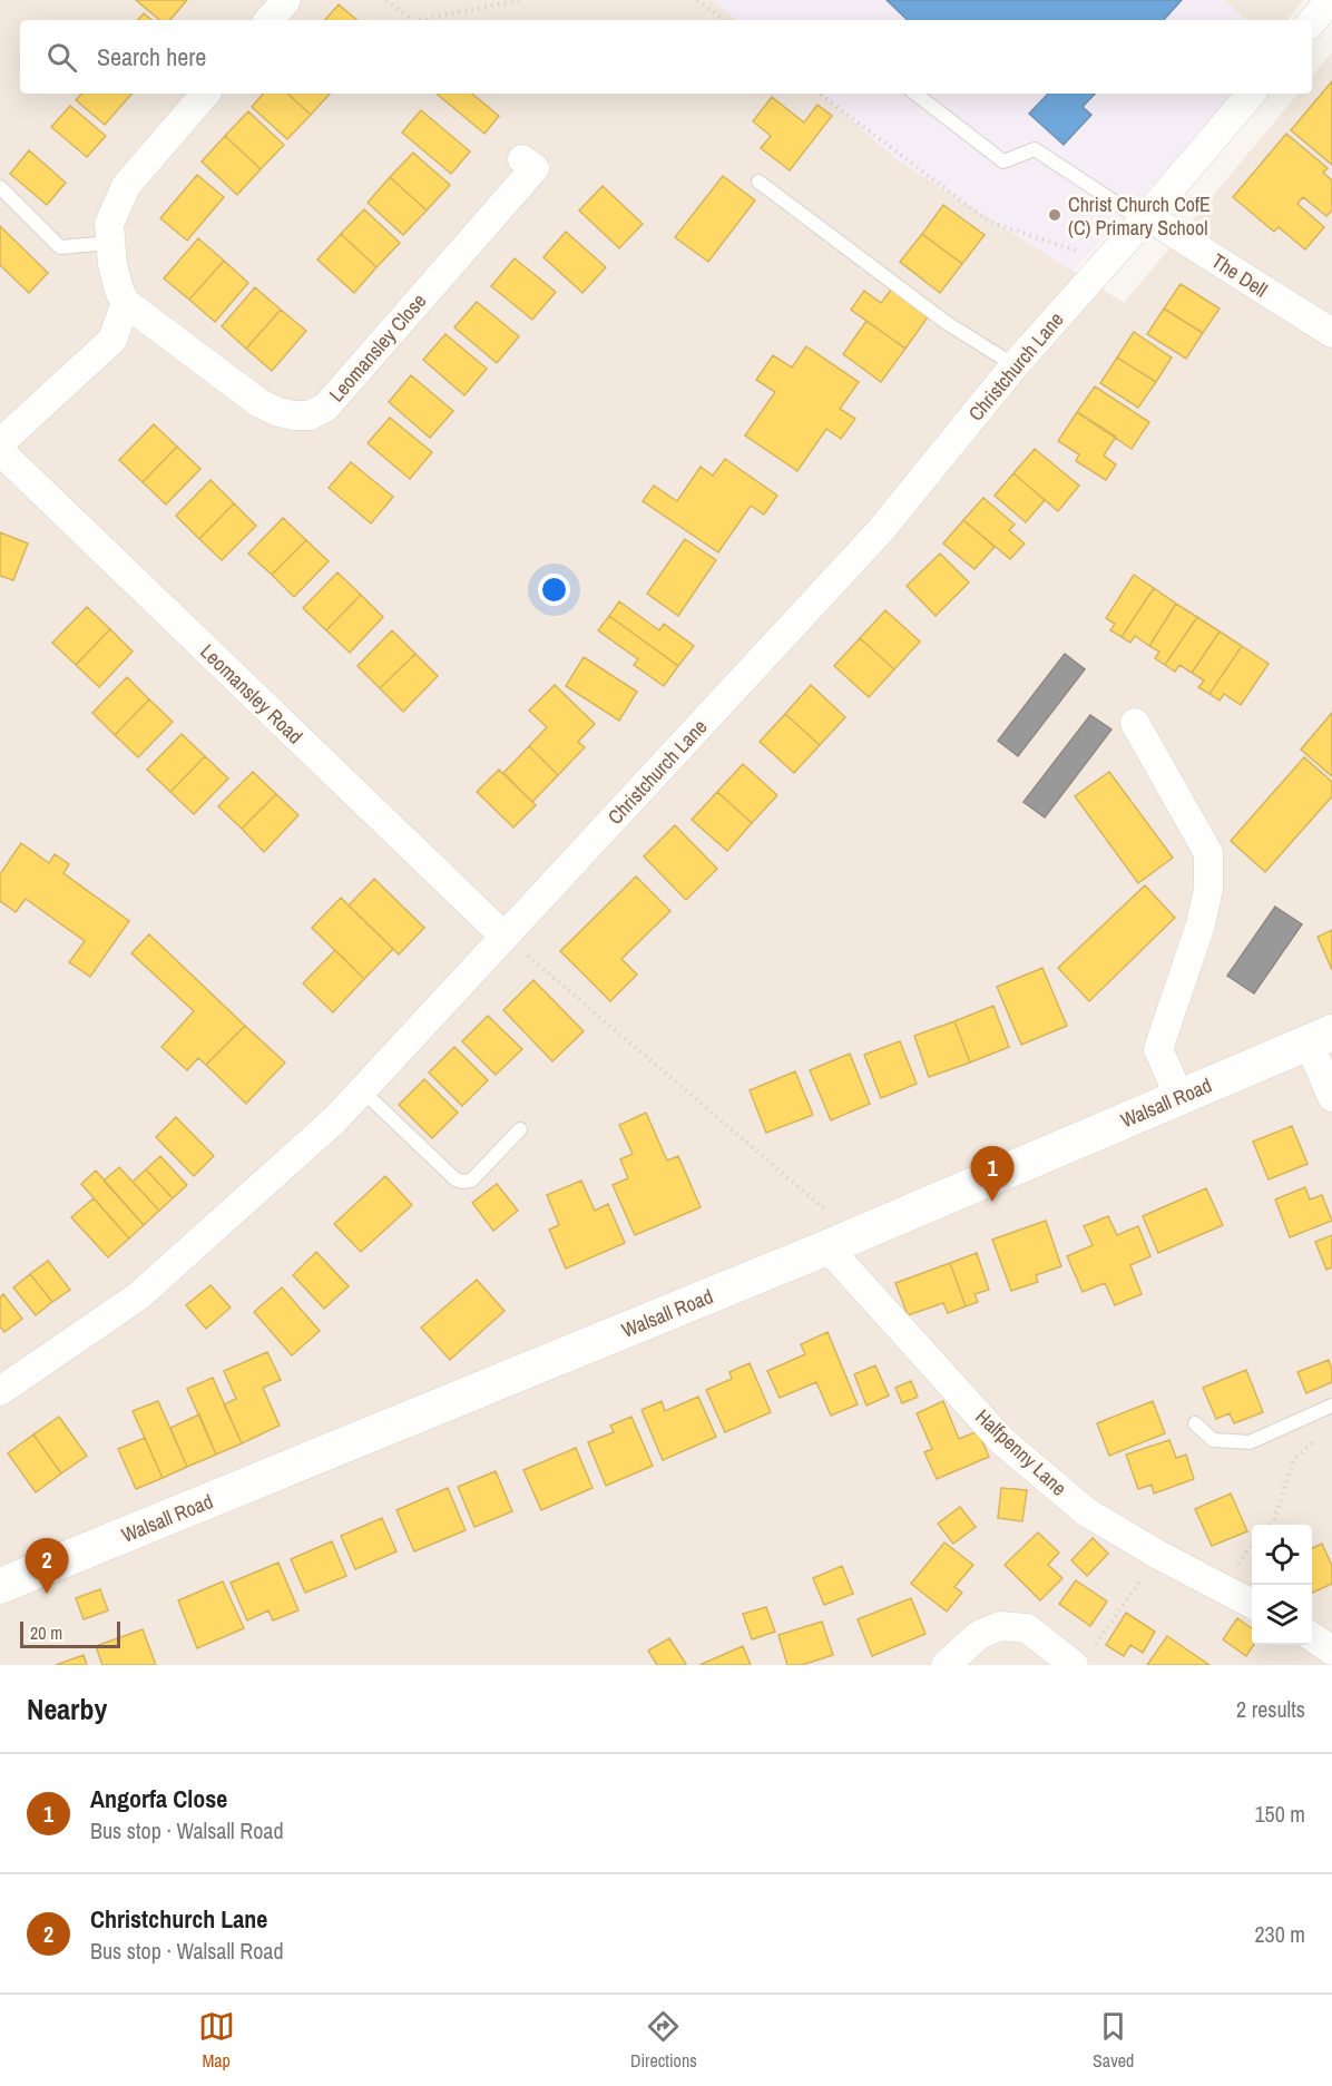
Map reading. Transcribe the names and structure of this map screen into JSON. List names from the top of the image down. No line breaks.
{"streets":{"street":["The Dell","Leomansley Close","Christchurch Lane","Leomansley Road","Walsall Road","Halfpenny Lane"]},"crossings":[["The Dell","Christchurch Lane"],["Christchurch Lane","Leomansley Road"],["Walsall Road","Halfpenny Lane"]],"places":["Christ Church CofE (C) Primary School"],"scale_bar":"20 m","page":{"search":"Search here","pins":["1","2"],"scale":"20 m","heading":["Nearby","2 results"],"list":[{"mark":"1","name":"Angorfa Close","note":"Bus stop · Walsall Road","value":"150 m"},{"mark":"2","name":"Christchurch Lane","note":"Bus stop · Walsall Road","value":"230 m"}],"nav":["Map","Directions","Saved"]}}
